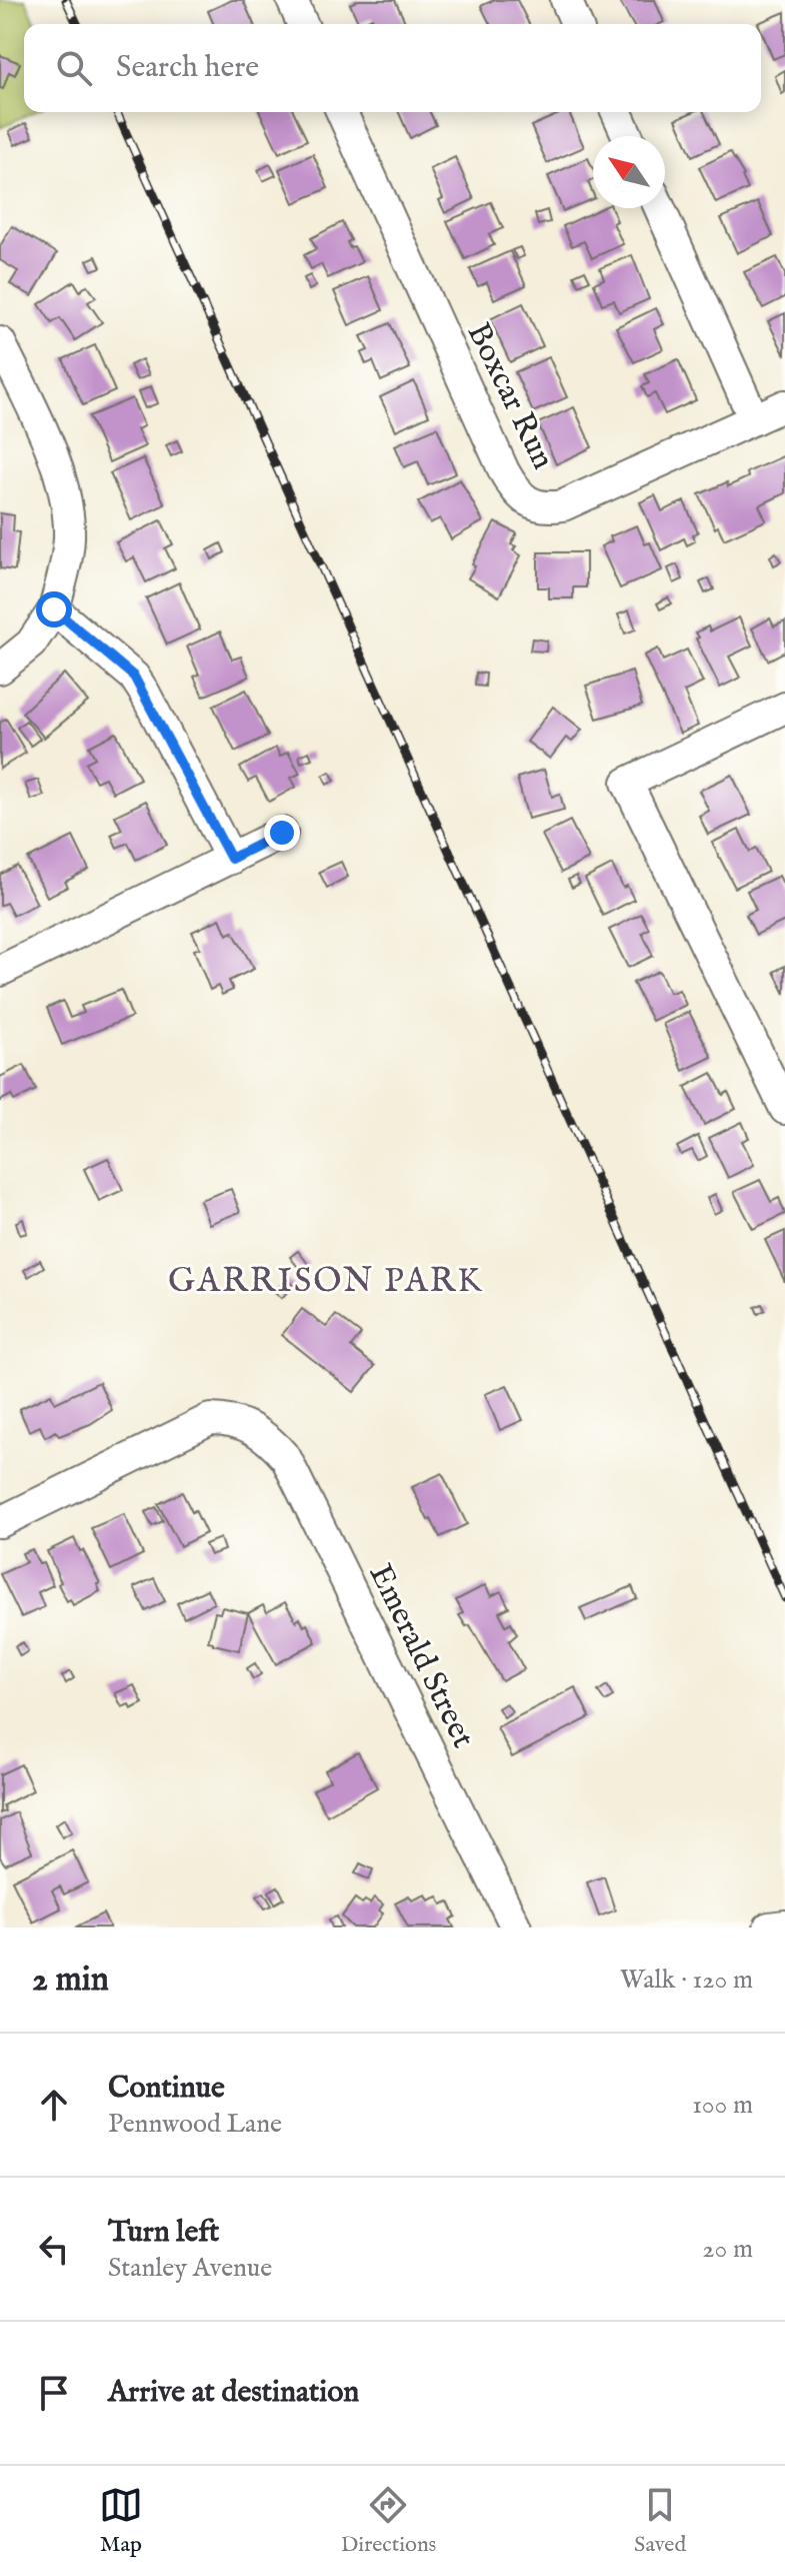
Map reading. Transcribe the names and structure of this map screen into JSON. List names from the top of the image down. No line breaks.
{"streets":{"street":["Boxcar Run","Emerald Street"]},"districts":["GARRISON PARK"],"north":"top left","page":{"search":"Search here","heading":["2 min","Walk · 120 m"],"list":[["Continue","Pennwood Lane","100 m"],["Turn left","Stanley Avenue","20 m"],"Arrive at destination"],"nav":["Map","Directions","Saved"]}}
